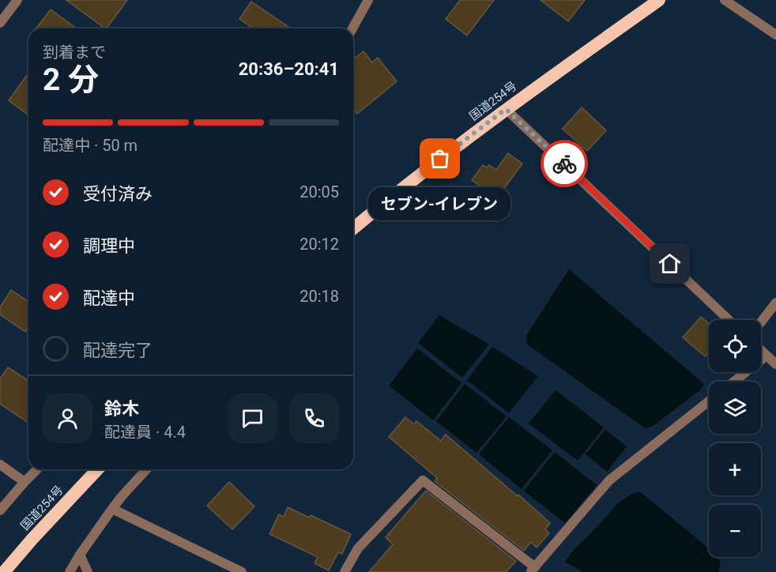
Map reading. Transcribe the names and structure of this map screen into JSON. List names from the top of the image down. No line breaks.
{"streets":{"highway":["国道254号"]},"places":["セブン-イレブン"],"page":{"heading":["2 分","到着まで","20:36–20:41"],"panel":["鈴木","配達員 · 4.4"],"bar":"配達中 · 50 m","list":[["受付済み","20:05"],["調理中","20:12"],["配達中","20:18"],"配達完了"],"bubble":"セブン-イレブン","map_buttons":["+","−"]}}
